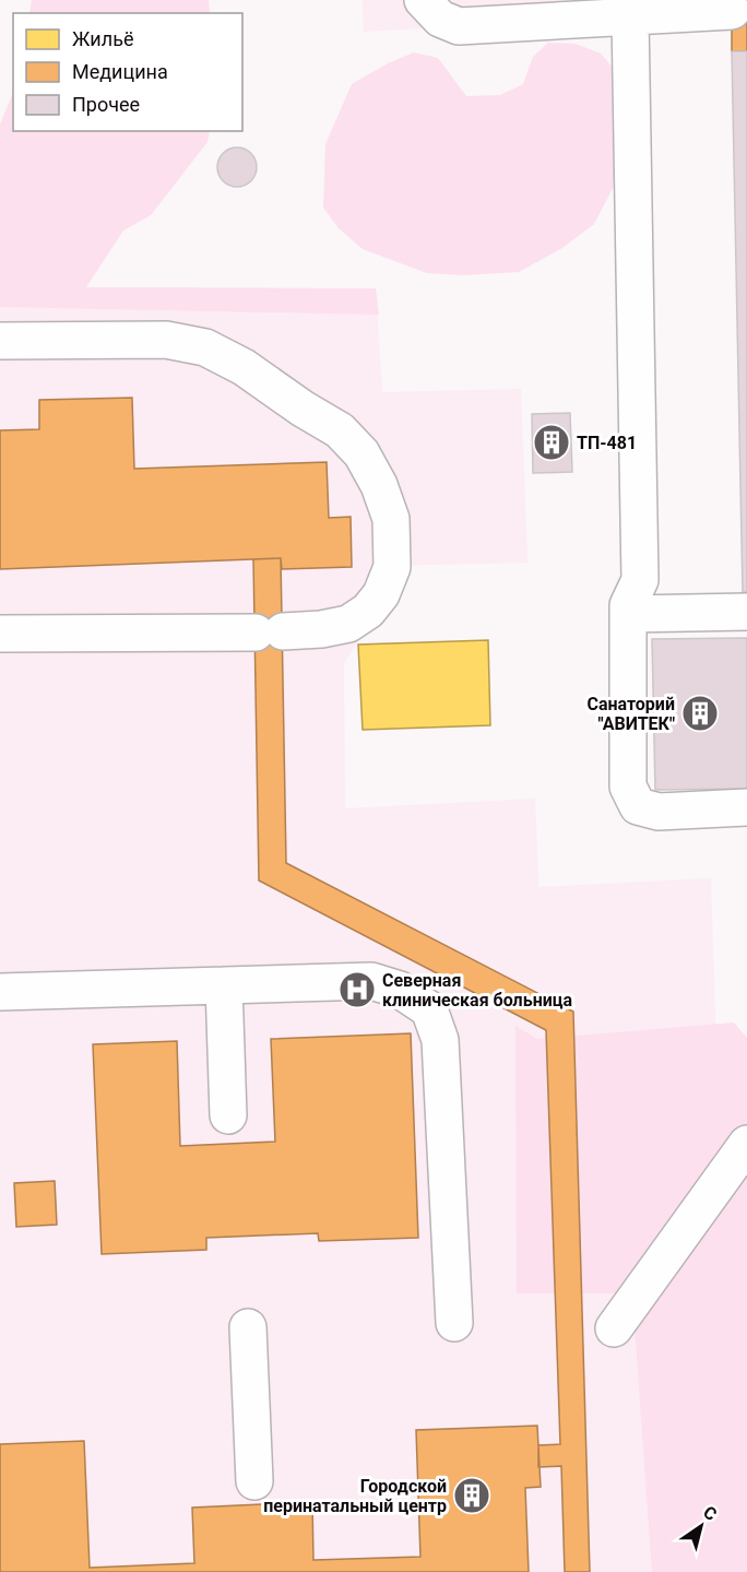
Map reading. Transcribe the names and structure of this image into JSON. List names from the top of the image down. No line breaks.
{"places":{"building":["ТП-481","Санаторий \"АВИТЕК\"","Городской перинатальный центр"],"hospital":["Северная клиническая больница"]},"legend":["Жильё","Медицина","Прочее"],"north":"top right"}
